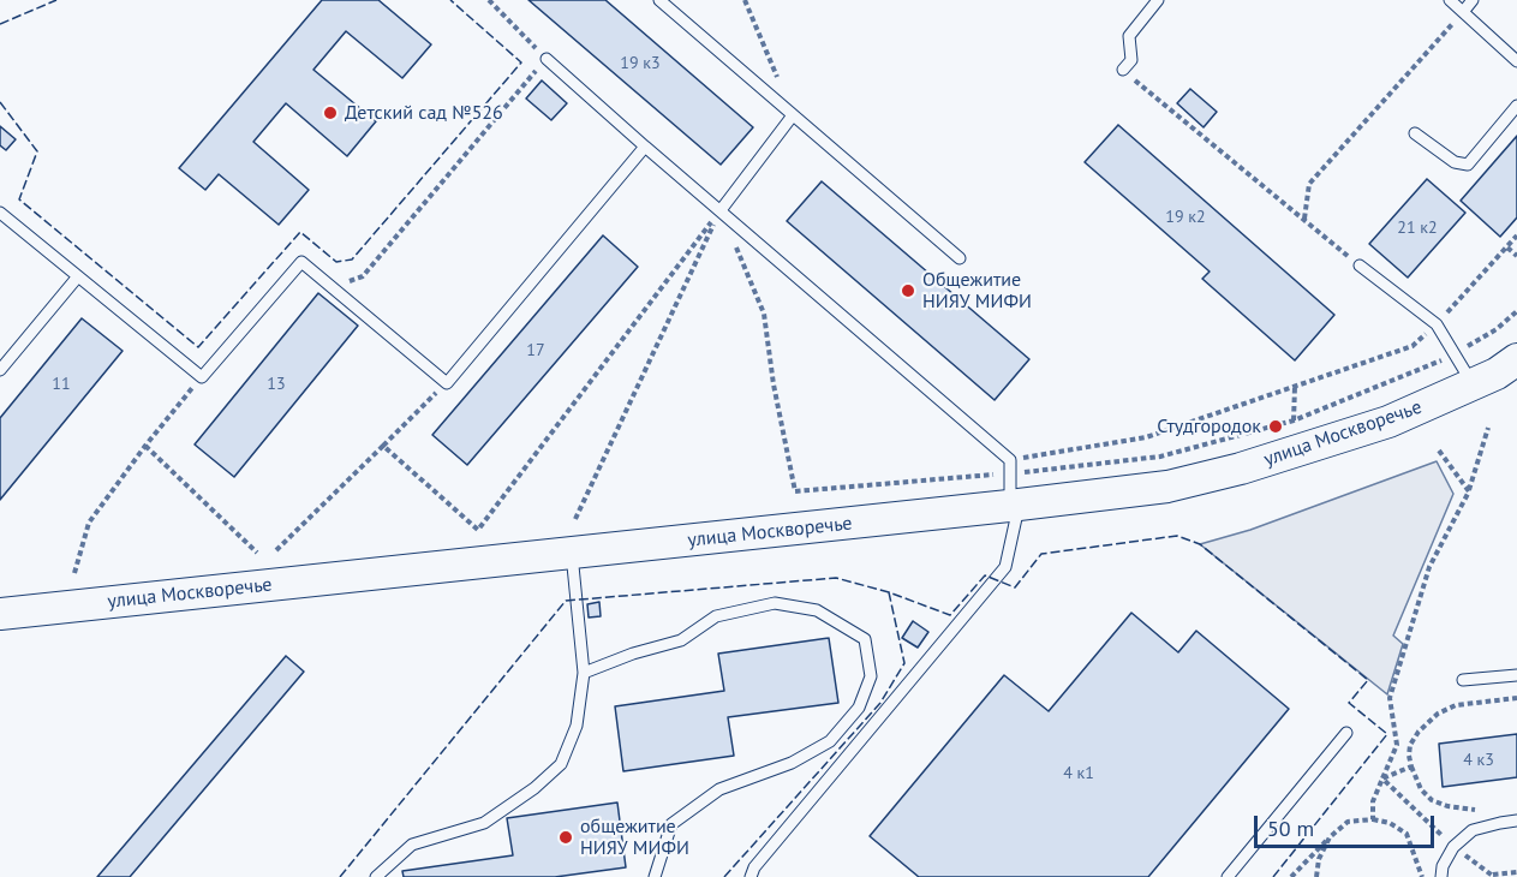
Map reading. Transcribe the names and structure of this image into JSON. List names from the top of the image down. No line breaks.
{"streets":{"main road":["улица Москворечье"]},"places":["Детский сад №526","Общежитие НИЯУ МИФИ","Студгородок","общежитие НИЯУ МИФИ"],"house_numbers":["19 к3","19 к2","21 к2","17","11","13","4 к3","4 к1"],"scale_bar":"50 m"}
